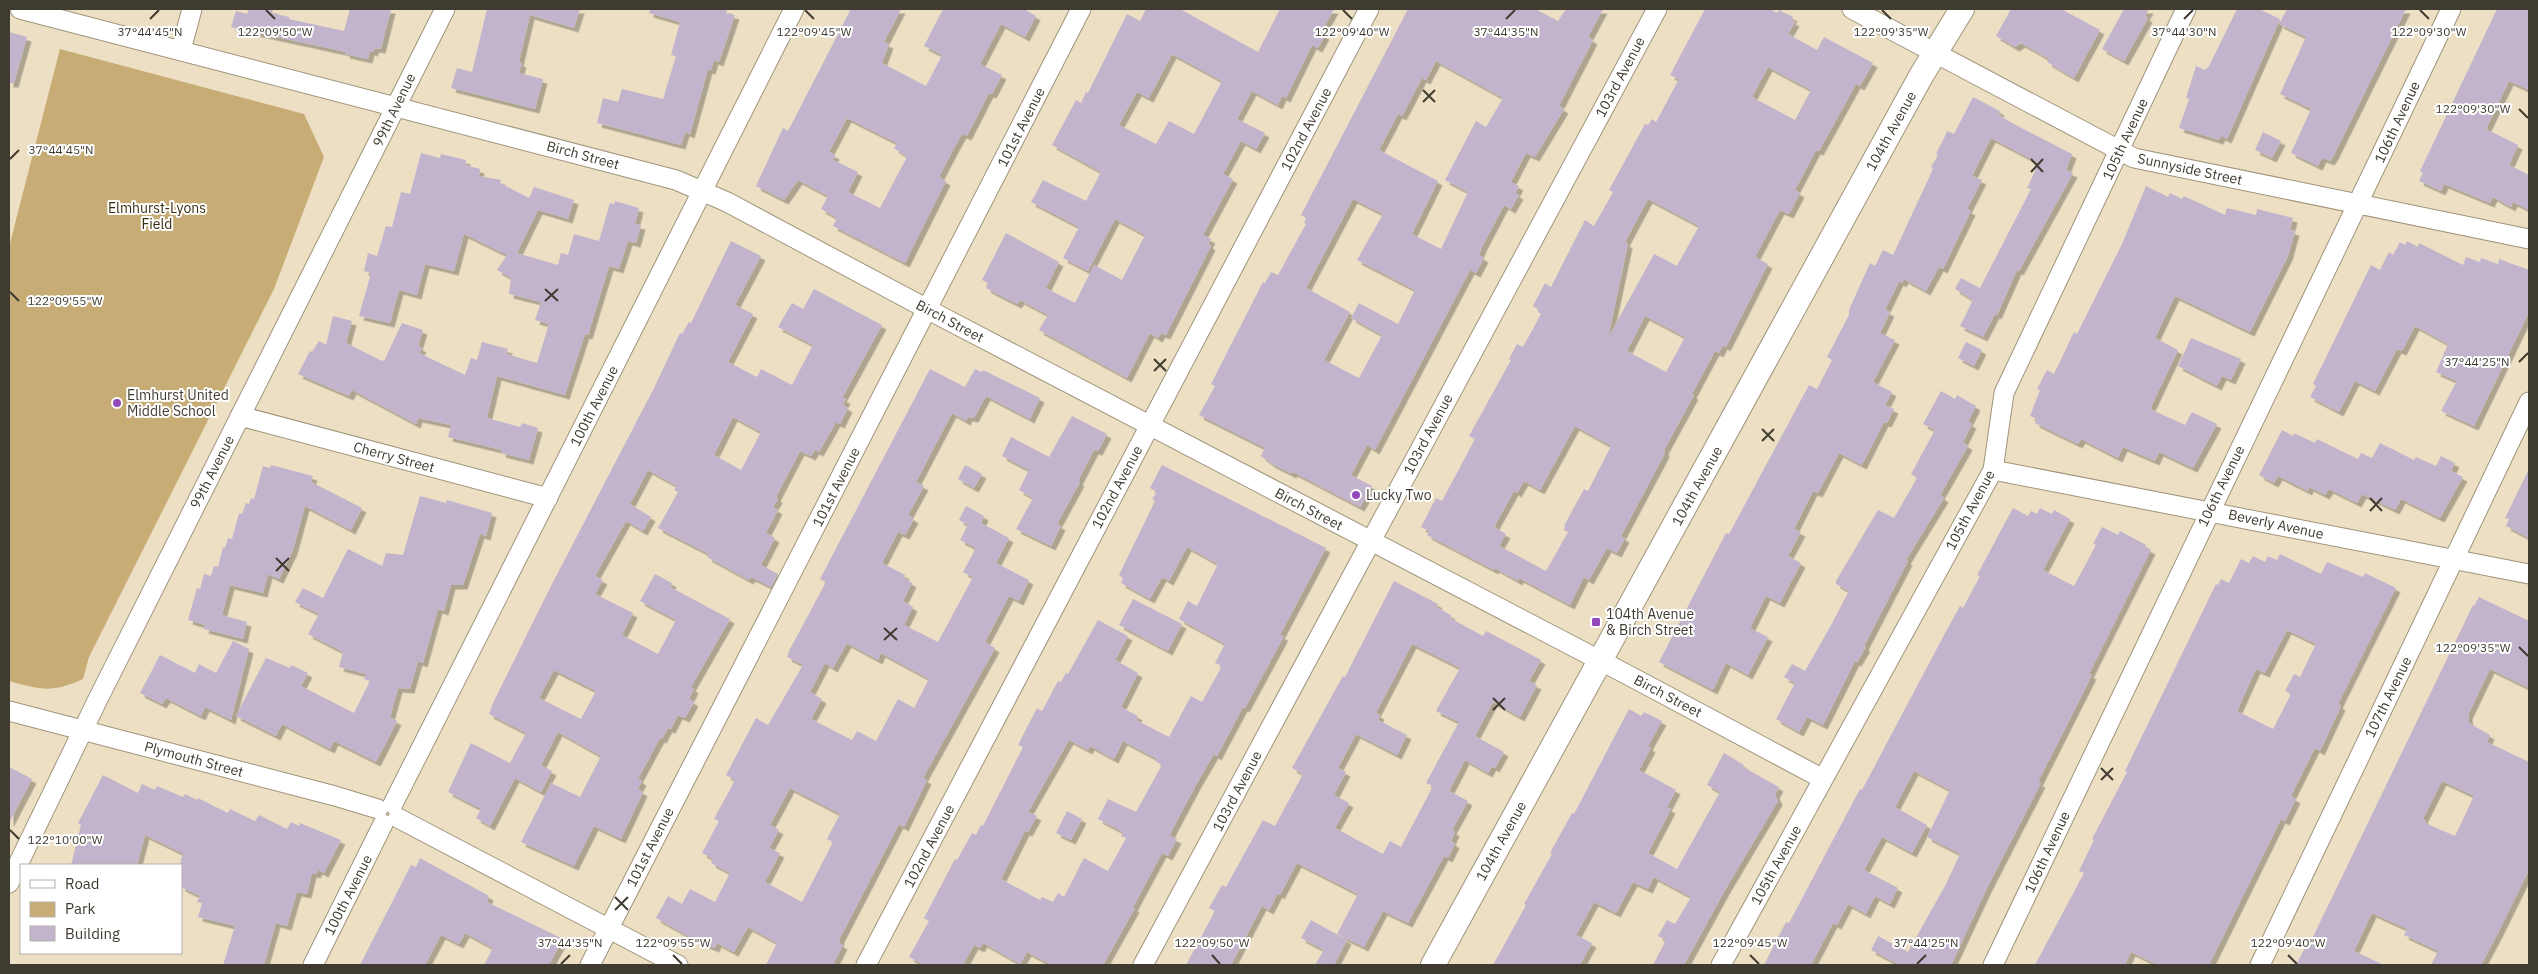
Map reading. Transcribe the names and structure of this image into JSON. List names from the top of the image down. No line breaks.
{"streets":{"street":["103rd Avenue","99th Avenue","106th Avenue","101st Avenue","102nd Avenue","104th Avenue","105th Avenue","Birch Street","Sunnyside Street","100th Avenue","Cherry Street","Beverly Avenue","107th Avenue","Plymouth Street"]},"crossings":[["103rd Avenue","Birch Street"],["99th Avenue","Birch Street"],["99th Avenue","Cherry Street"],["99th Avenue","Plymouth Street"],["106th Avenue","Sunnyside Street"],["106th Avenue","Beverly Avenue"],["101st Avenue","Birch Street"],["101st Avenue","Plymouth Street"],["102nd Avenue","Birch Street"],["104th Avenue","Birch Street"],["104th Avenue","Sunnyside Street"],["105th Avenue","Birch Street"],["105th Avenue","Sunnyside Street"],["105th Avenue","Beverly Avenue"],["Birch Street","100th Avenue"],["100th Avenue","Cherry Street"],["100th Avenue","Plymouth Street"],["Beverly Avenue","107th Avenue"]],"parks":["Elmhurst-Lyons Field"],"places":{"other":["Elmhurst United Middle School","Lucky Two"],"transit":["104th Avenue & Birch Street"]},"legend":["Road","Park","Building"],"coordinates":["122°09'50\"W","122°09'40\"W","37°44'45\"N","122°09'45\"W","37°44'35\"N","122°09'35\"W","37°44'30\"N","122°09'30\"W","122°09'55\"W","37°44'25\"N","122°10'00\"W"]}
